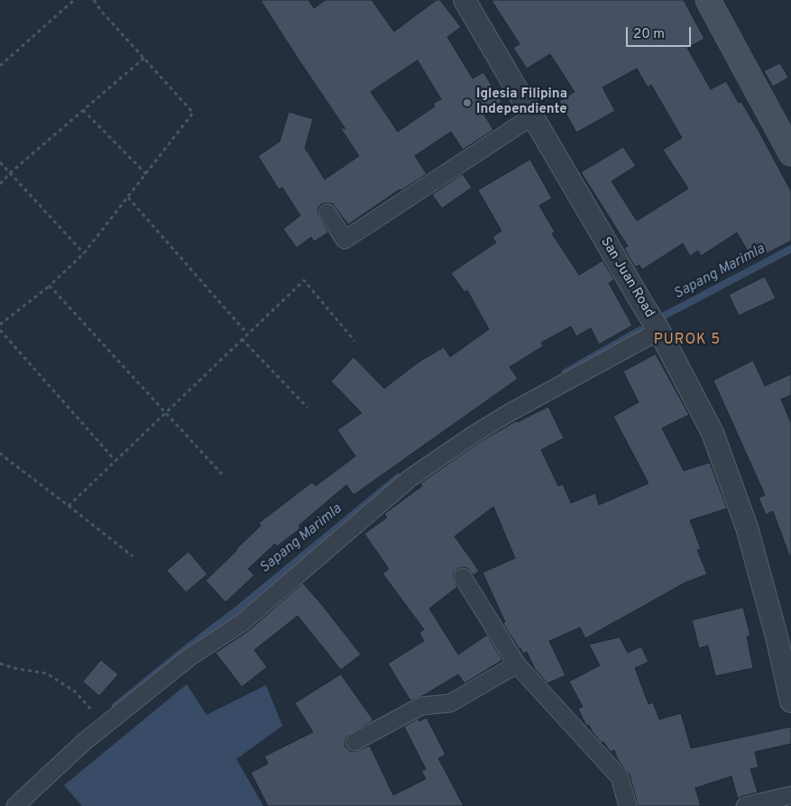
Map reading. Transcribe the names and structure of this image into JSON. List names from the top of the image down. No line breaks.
{"streets":{"street":["San Juan Road"]},"districts":["PUROK 5"],"water":["Sapang Marimla"],"places":["Iglesia Filipina Independiente"],"scale_bar":"20 m"}
